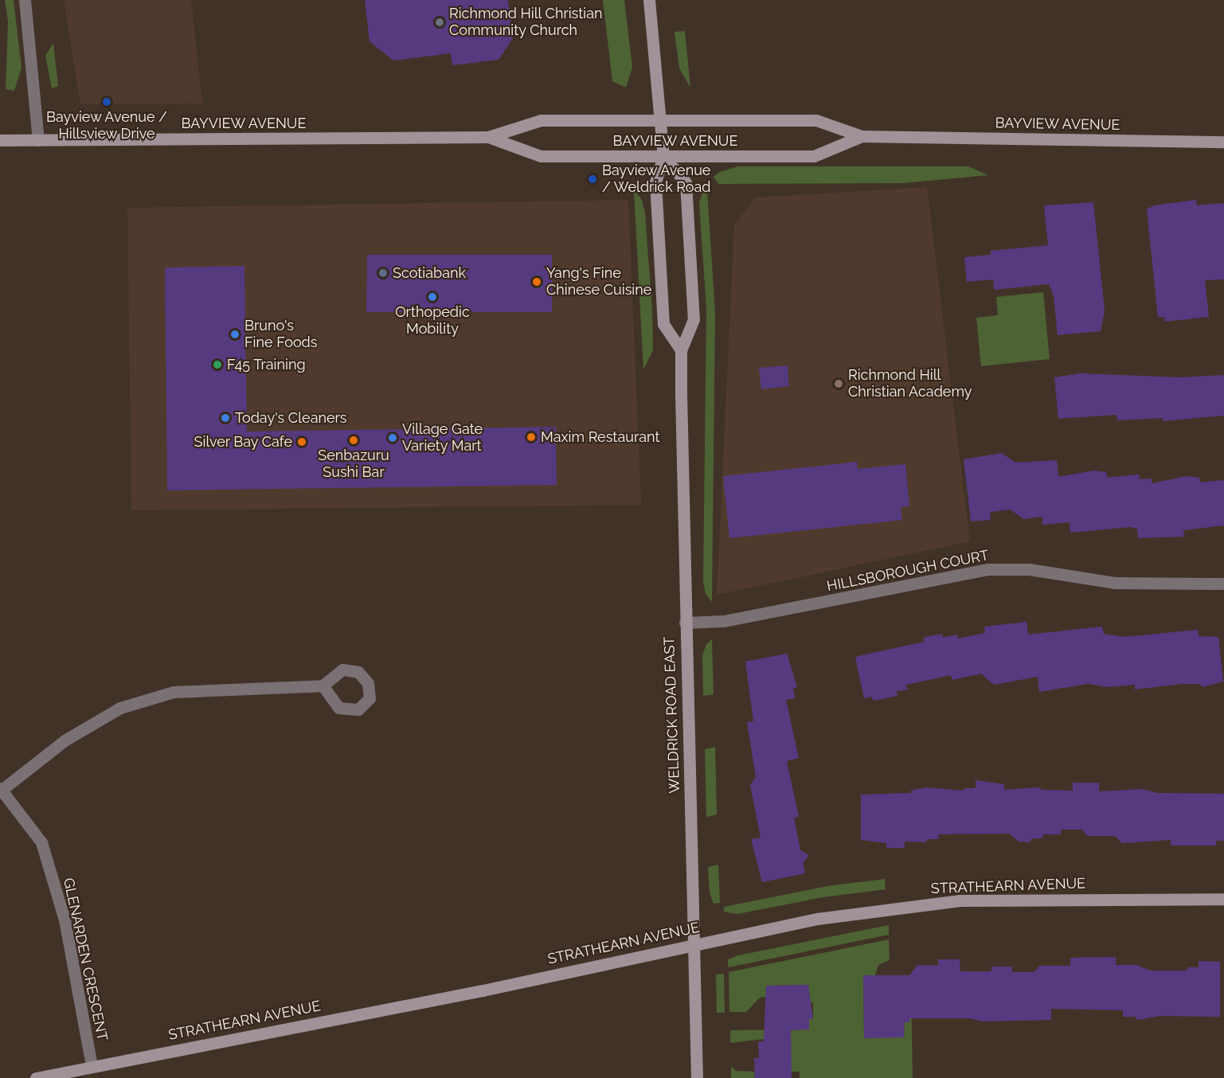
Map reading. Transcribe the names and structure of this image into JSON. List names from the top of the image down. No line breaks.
{"streets":{"street":["BAYVIEW AVENUE","HILLSBOROUGH COURT","WELDRICK ROAD EAST","STRATHEARN AVENUE","GLENARDEN CRESCENT"]},"crossings":[["BAYVIEW AVENUE","WELDRICK ROAD EAST"],["HILLSBOROUGH COURT","WELDRICK ROAD EAST"],["WELDRICK ROAD EAST","STRATHEARN AVENUE"],["STRATHEARN AVENUE","GLENARDEN CRESCENT"]],"places":["Richmond Hill Christian Community Church","Bayview Avenue / Hillsview Drive","Bayview Avenue / Weldrick Road","Scotiabank","Yang's Fine Chinese Cuisine","Orthopedic Mobility","Bruno's Fine Foods","F45 Training","Richmond Hill Christian Academy","Today's Cleaners","Maxim Restaurant","Village Gate Variety Mart","Senbazuru Sushi Bar","Silver Bay Cafe"]}
